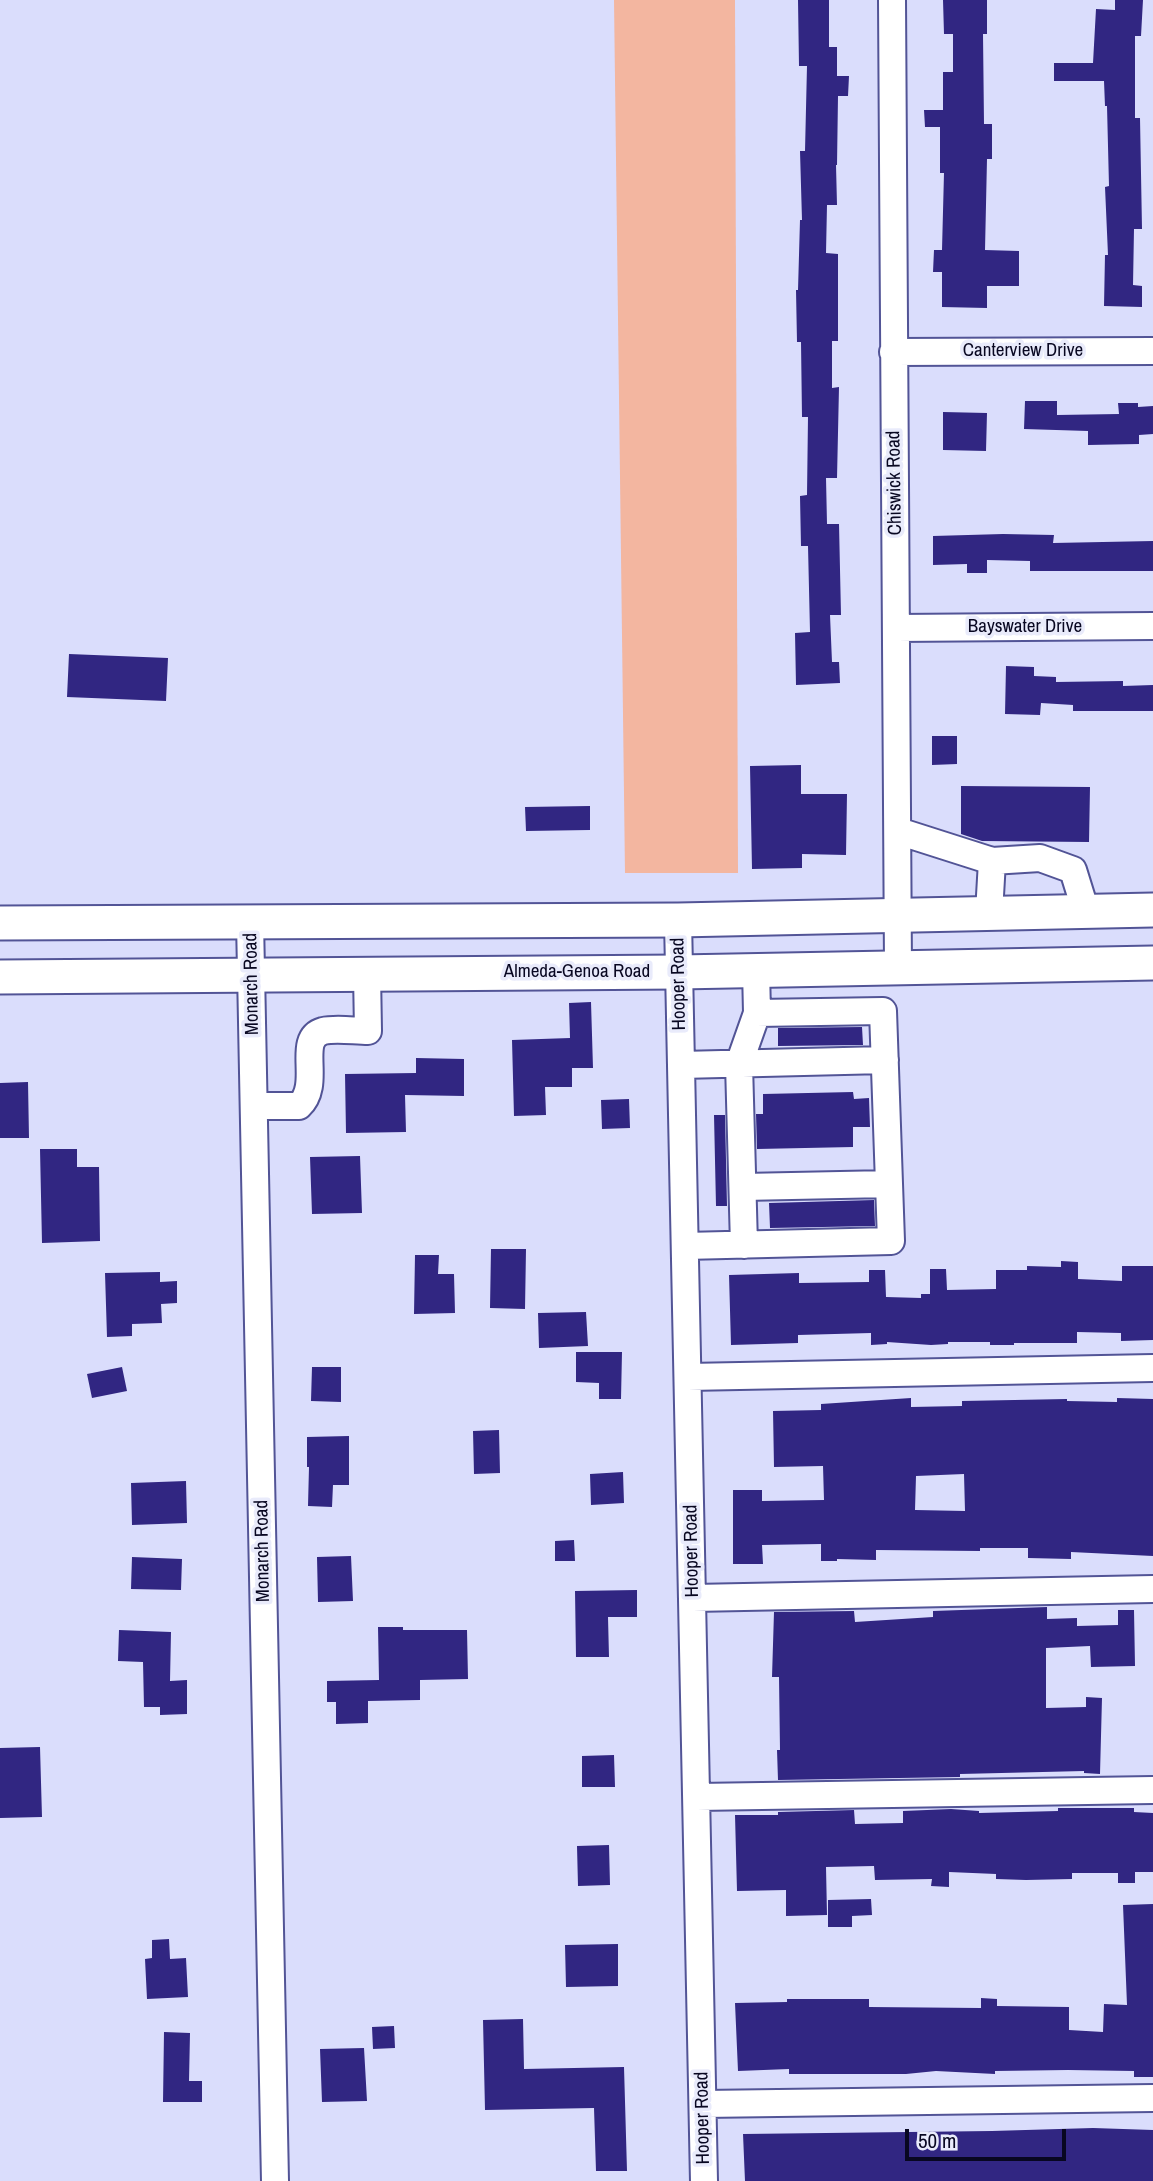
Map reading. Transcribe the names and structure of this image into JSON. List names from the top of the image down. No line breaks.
{"streets":{"main road":["Almeda-Genoa Road"],"street":["Canterview Drive","Chiswick Road","Bayswater Drive","Monarch Road","Hooper Road"]},"crossings":[["Canterview Drive","Chiswick Road"],["Chiswick Road","Bayswater Drive"],["Chiswick Road","Almeda-Genoa Road"],["Almeda-Genoa Road","Monarch Road"],["Almeda-Genoa Road","Hooper Road"]],"scale_bar":"50 m"}
